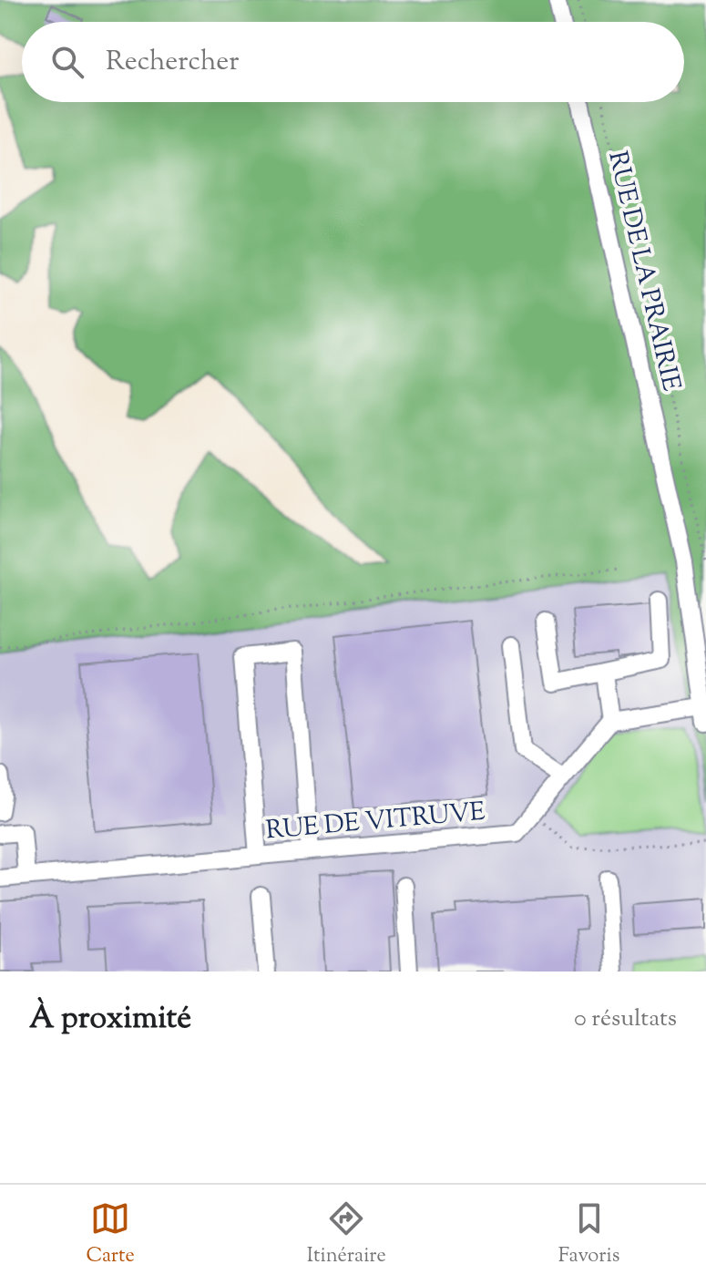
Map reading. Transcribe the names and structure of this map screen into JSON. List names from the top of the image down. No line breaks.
{"streets":{"street":["RUE DE LA PRAIRIE","RUE DE VITRUVE"]},"page":{"search":"Rechercher","heading":["À proximité","0 résultats"],"nav":["Carte","Itinéraire","Favoris"]}}
